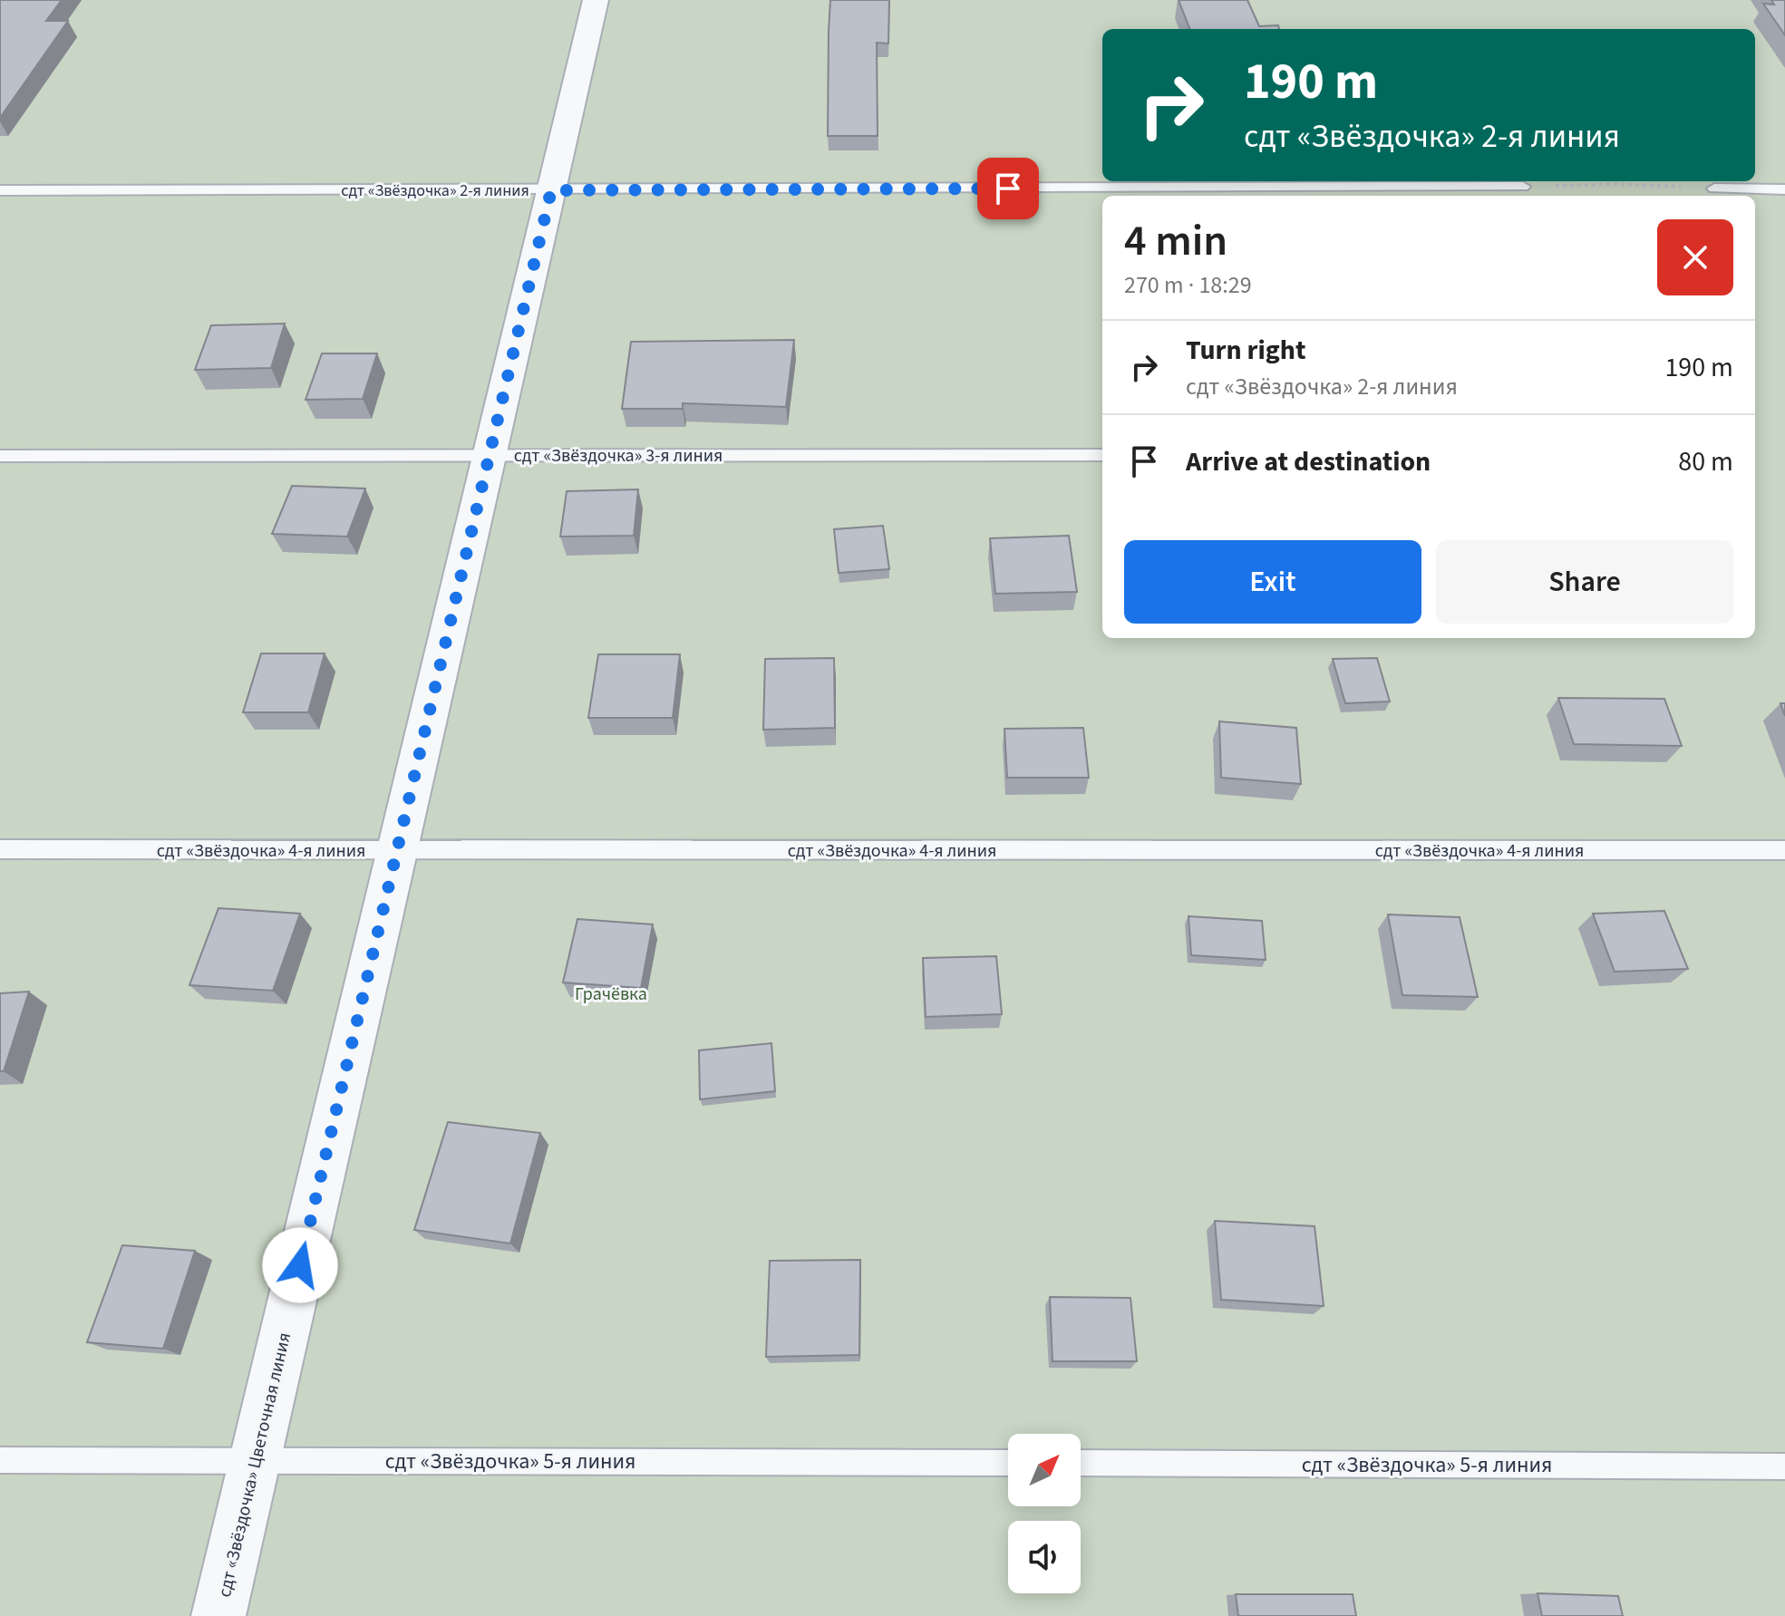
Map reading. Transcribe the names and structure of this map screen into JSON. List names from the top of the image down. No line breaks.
{"streets":{"street":["сдт «Звёздочка» Цветочная линия"],"lane":["сдт «Звёздочка» 2-я линия","сдт «Звёздочка» 3-я линия","сдт «Звёздочка» 4-я линия","сдт «Звёздочка» 5-я линия"]},"crossings":[["сдт «Звёздочка» 2-я линия","сдт «Звёздочка» Цветочная линия"],["сдт «Звёздочка» 3-я линия","сдт «Звёздочка» Цветочная линия"],["сдт «Звёздочка» 4-я линия","сдт «Звёздочка» Цветочная линия"],["сдт «Звёздочка» 5-я линия","сдт «Звёздочка» Цветочная линия"]],"parks":["Грачёвка"],"north":"top right","page":{"turn":["190 m","сдт «Звёздочка» 2-я линия"],"heading":["4 min","270 m · 18:29"],"list":[{"name":"Turn right","note":"сдт «Звёздочка» 2-я линия","value":"190 m"},{"name":"Arrive at destination","value":"80 m"}],"buttons":["Exit","Share"]}}
